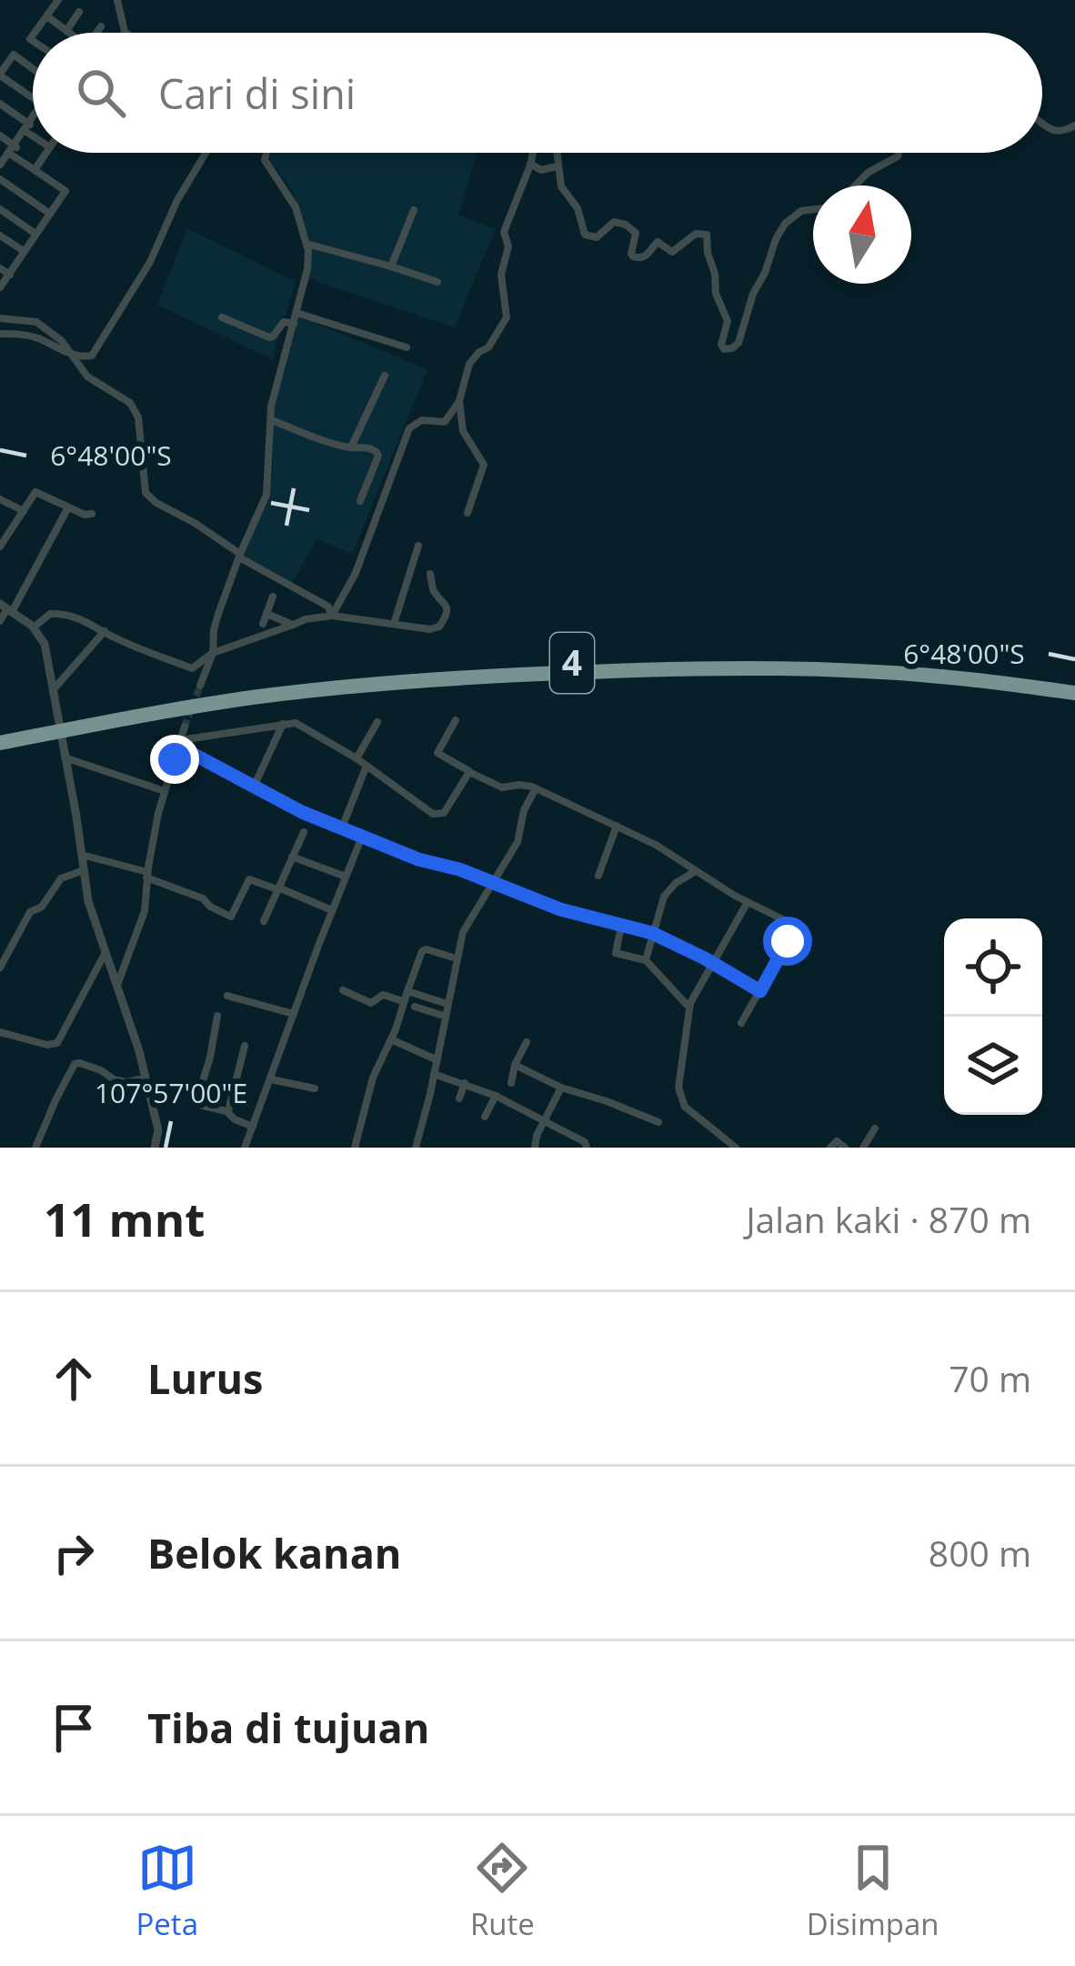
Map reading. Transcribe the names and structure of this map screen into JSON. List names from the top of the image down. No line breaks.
{"streets":{"highway":["4"]},"north":"top","page":{"search":"Cari di sini","heading":["11 mnt","Jalan kaki · 870 m"],"list":[["Lurus","70 m"],["Belok kanan","800 m"],"Tiba di tujuan"],"nav":["Peta","Rute","Disimpan"]},"coordinates":["6°48'00\"S","107°57'00\"E"]}
